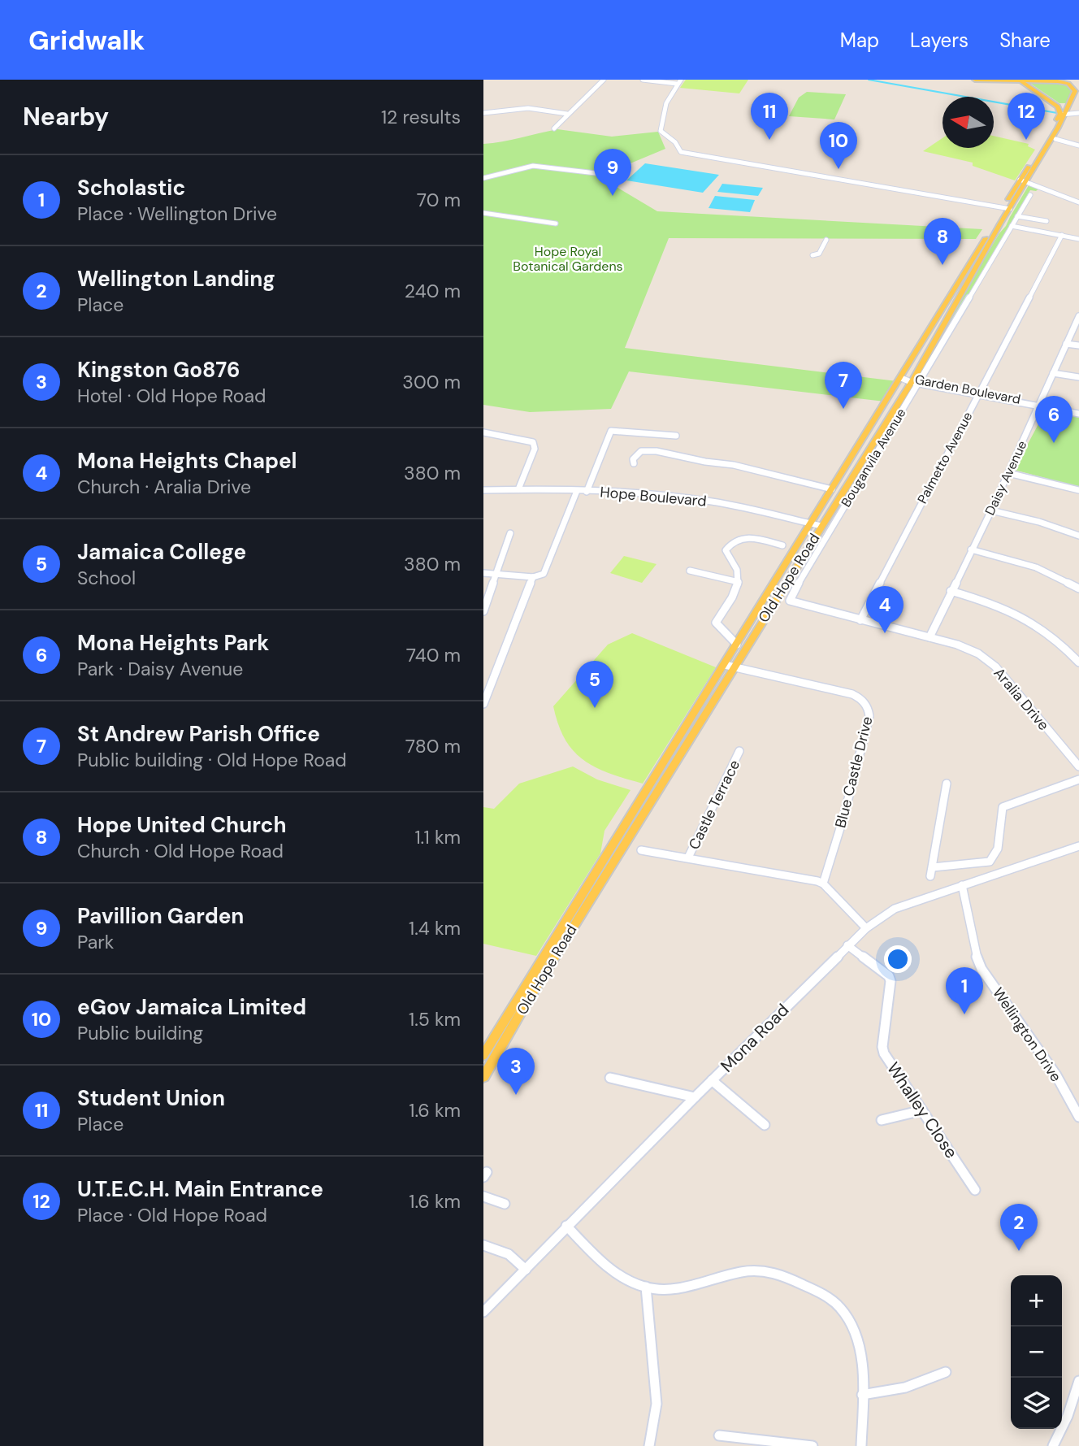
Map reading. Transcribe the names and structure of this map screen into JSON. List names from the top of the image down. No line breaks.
{"streets":{"main road":["Old Hope Road"],"street":["Garden Boulevard","Bouganvila Avenue","Palmetto Avenue","Daisy Avenue","Hope Boulevard","Aralia Drive","Blue Castle Drive","Castle Terrace","Wellington Drive","Mona Road","Whalley Close"]},"crossings":[["Garden Boulevard","Bouganvila Avenue"],["Garden Boulevard","Palmetto Avenue"],["Garden Boulevard","Daisy Avenue"],["Garden Boulevard","Old Hope Road"],["Bouganvila Avenue","Old Hope Road"],["Bouganvila Avenue","Aralia Drive"],["Palmetto Avenue","Aralia Drive"],["Daisy Avenue","Aralia Drive"],["Hope Boulevard","Old Hope Road"],["Old Hope Road","Blue Castle Drive"],["Wellington Drive","Mona Road"],["Mona Road","Whalley Close"]],"parks":["Hope Royal Botanical Gardens"],"north":"left","page":{"header":"Gridwalk","nav":["Map","Layers","Share"],"heading":["Nearby","12 results"],"pins":["11","12","10","9","8","7","6","4","5","1","3","2"],"list":[{"mark":"1","name":"Scholastic","note":"Place · Wellington Drive","value":"70 m"},{"mark":"2","name":"Wellington Landing","note":"Place","value":"240 m"},{"mark":"3","name":"Kingston Go876","note":"Hotel · Old Hope Road","value":"300 m"},{"mark":"4","name":"Mona Heights Chapel","note":"Church · Aralia Drive","value":"380 m"},{"mark":"5","name":"Jamaica College","note":"School","value":"380 m"},{"mark":"6","name":"Mona Heights Park","note":"Park · Daisy Avenue","value":"740 m"},{"mark":"7","name":"St Andrew Parish Office","note":"Public building · Old Hope Road","value":"780 m"},{"mark":"8","name":"Hope United Church","note":"Church · Old Hope Road","value":"1.1 km"},{"mark":"9","name":"Pavillion Garden","note":"Park","value":"1.4 km"},{"mark":"10","name":"eGov Jamaica Limited","note":"Public building","value":"1.5 km"},{"mark":"11","name":"Student Union","note":"Place","value":"1.6 km"},{"mark":"12","name":"U.T.E.C.H. Main Entrance","note":"Place · Old Hope Road","value":"1.6 km"}],"map_buttons":["+","−"]}}
